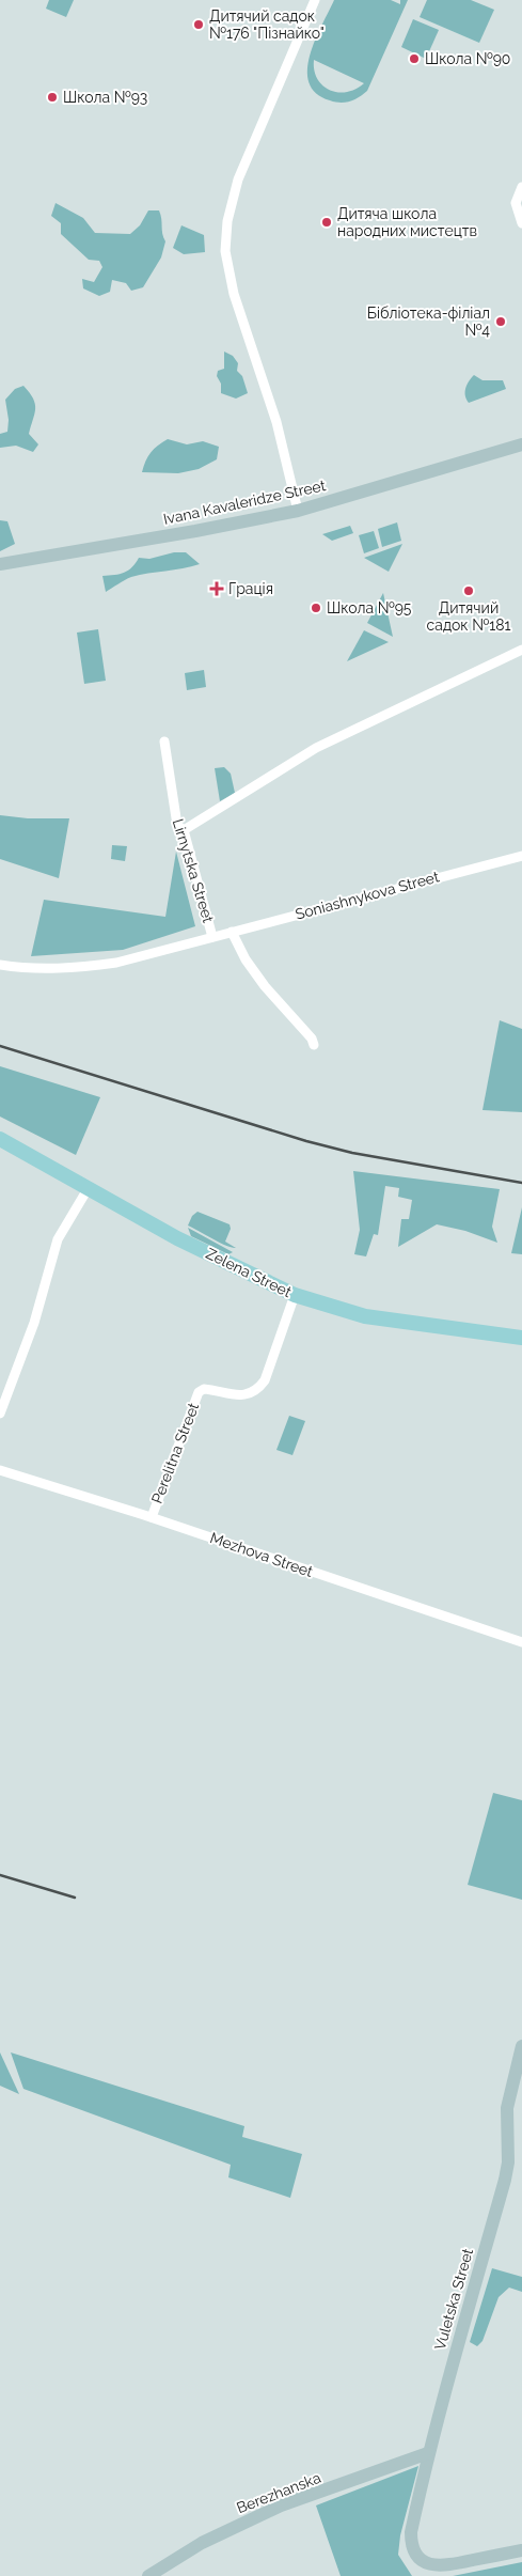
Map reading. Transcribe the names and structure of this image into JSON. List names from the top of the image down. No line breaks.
{"streets":{"main road":["Zelena Street"],"street":["Ivana Kavaleridze Street","Lirnytska Street","Soniashnykova Street","Perelitna Street","Mezhova Street","Vuletska Street","Berezhanska"]},"crossings":[["Lirnytska Street","Soniashnykova Street"],["Zelena Street","Perelitna Street"],["Perelitna Street","Mezhova Street"],["Vuletska Street","Berezhanska"]],"places":{"other":["Дитячий садок №176 \"Пізнайко\"","Школа №90","Школа №93","Дитяча школа народних мистецтв","Бібліотека-філіал №4","Дитячий садок №181","Школа №95"],"health":["Грація"]}}
